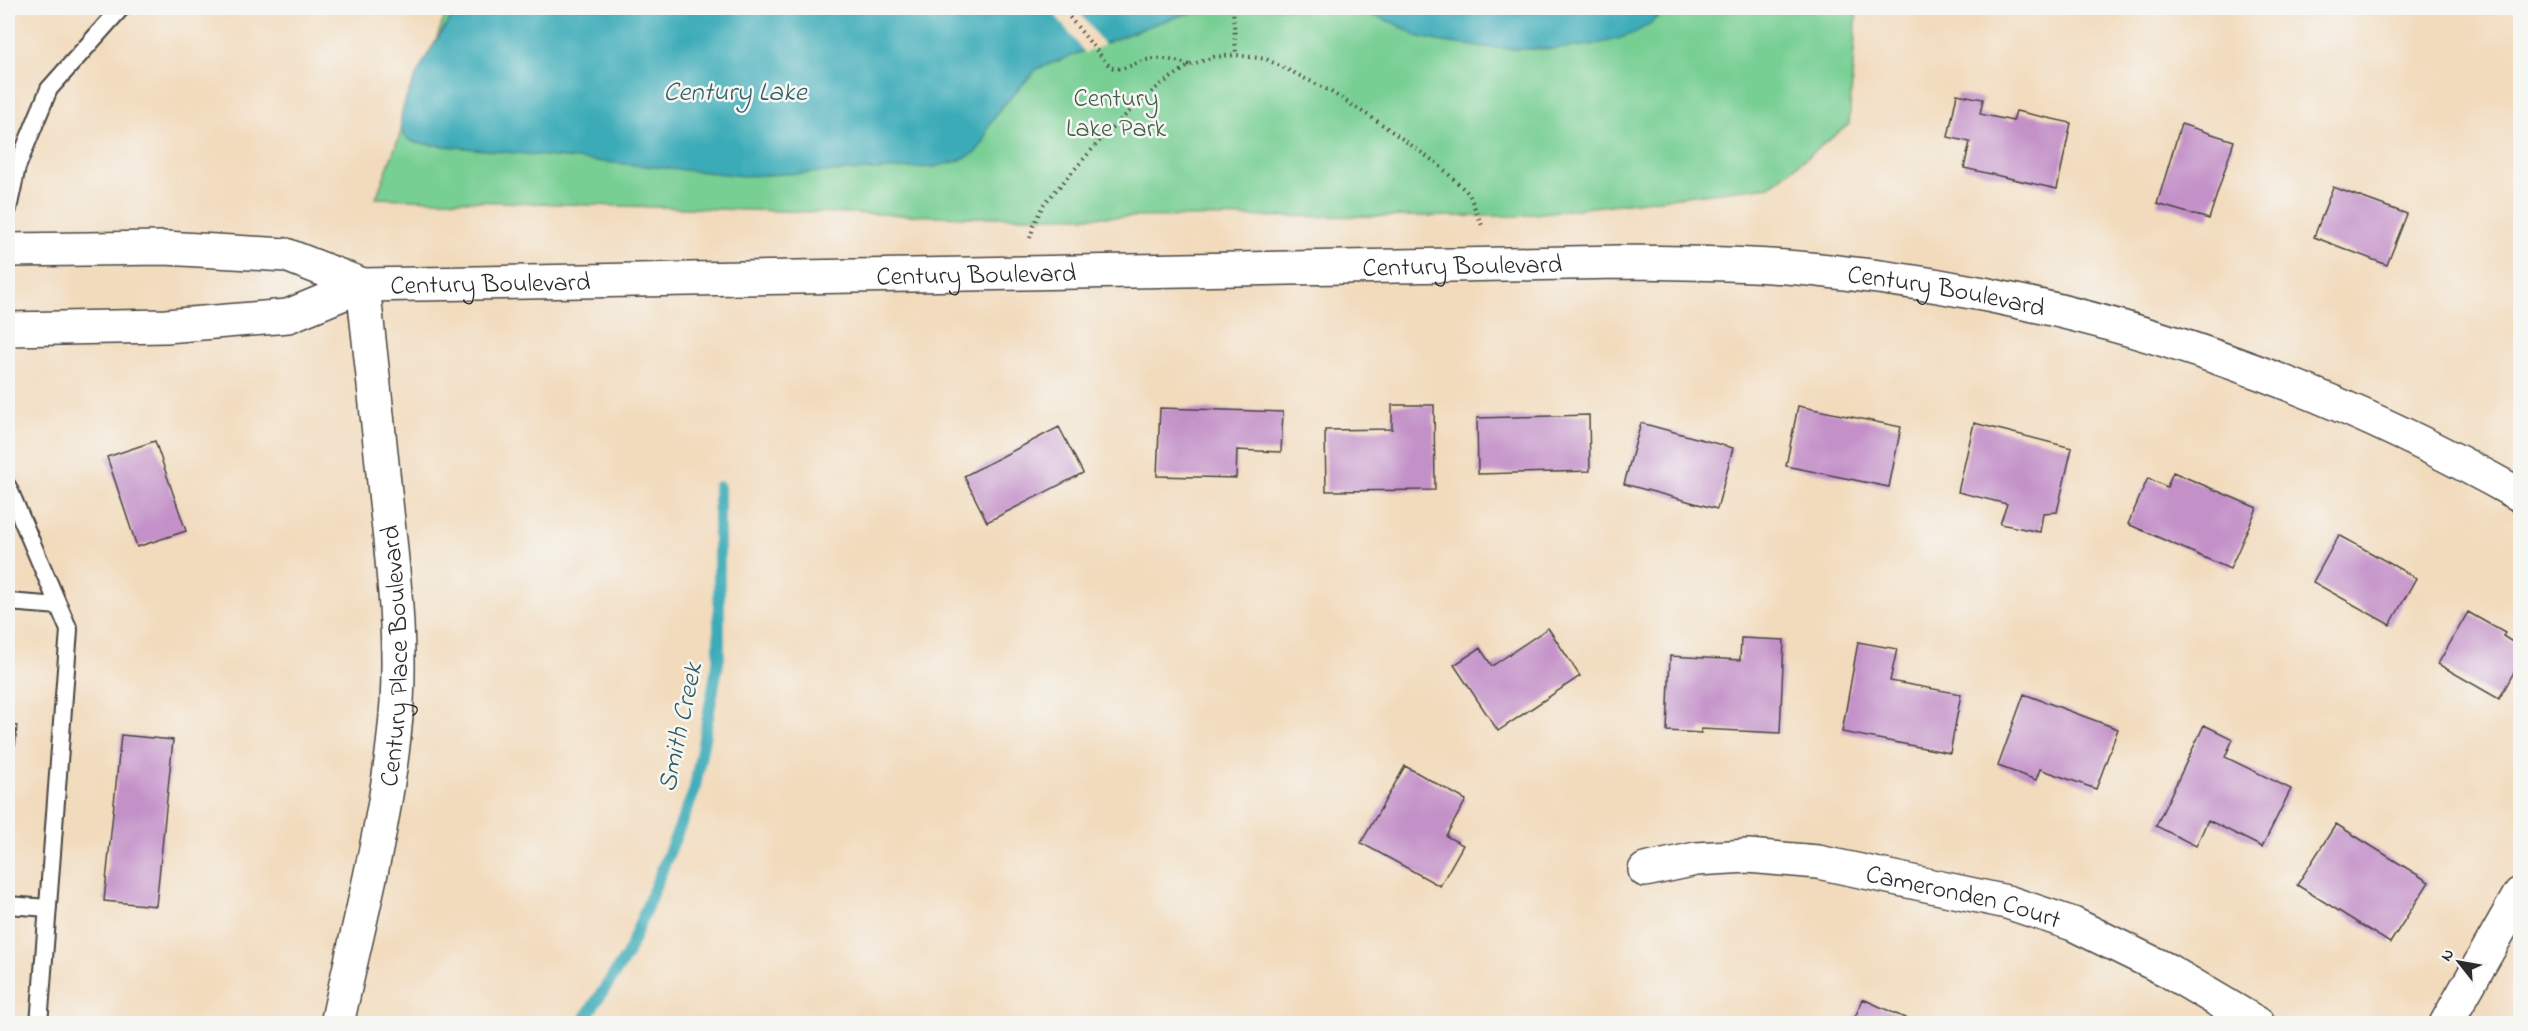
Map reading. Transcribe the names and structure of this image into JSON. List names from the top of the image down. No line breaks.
{"streets":{"street":["Century Boulevard","Century Place Boulevard","Cameronden Court"]},"crossings":[["Century Boulevard","Century Place Boulevard"]],"water":["Century Lake","Smith Creek"],"parks":["Century Lake Park"],"north":"top left"}
